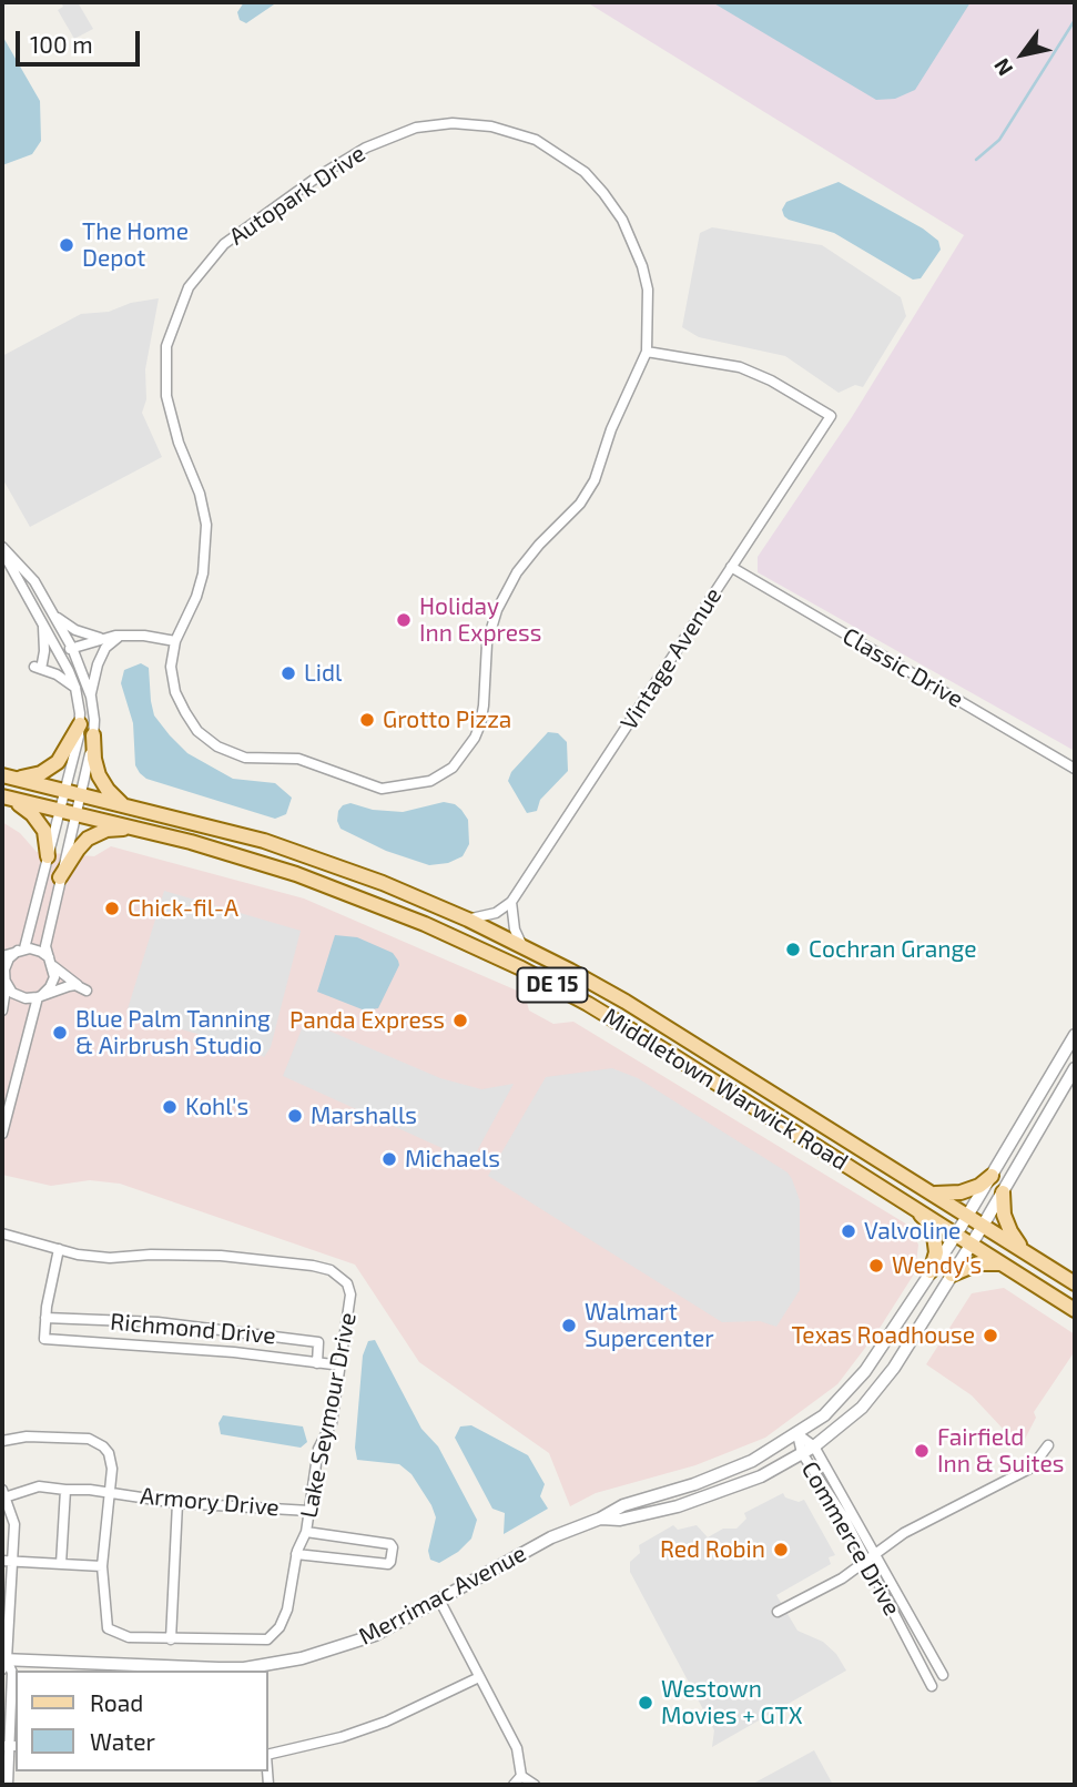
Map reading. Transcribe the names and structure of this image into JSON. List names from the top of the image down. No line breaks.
{"streets":{"main road":["DE 15","Middletown Warwick Road"],"street":["Autopark Drive","Vintage Avenue","Classic Drive","Richmond Drive","Lake Seymour Drive","Armory Drive","Commerce Drive","Merrimac Avenue"]},"crossings":[["Autopark Drive","Vintage Avenue"],["Vintage Avenue","Classic Drive"],["Middletown Warwick Road","Merrimac Avenue"],["Richmond Drive","Lake Seymour Drive"],["Lake Seymour Drive","Armory Drive"],["Commerce Drive","Merrimac Avenue"]],"places":["The Home Depot","Holiday Inn Express","Lidl","Grotto Pizza","Chick-fil-A","Cochran Grange","Panda Express","Blue Palm Tanning & Airbrush Studio","Kohl's","Marshalls","Michaels","Valvoline","Wendy's","Walmart Supercenter","Texas Roadhouse","Fairfield Inn & Suites","Red Robin","Westown Movies + GTX"],"legend":["Road","Water"],"scale_bar":"100 m","north":"bottom left"}
